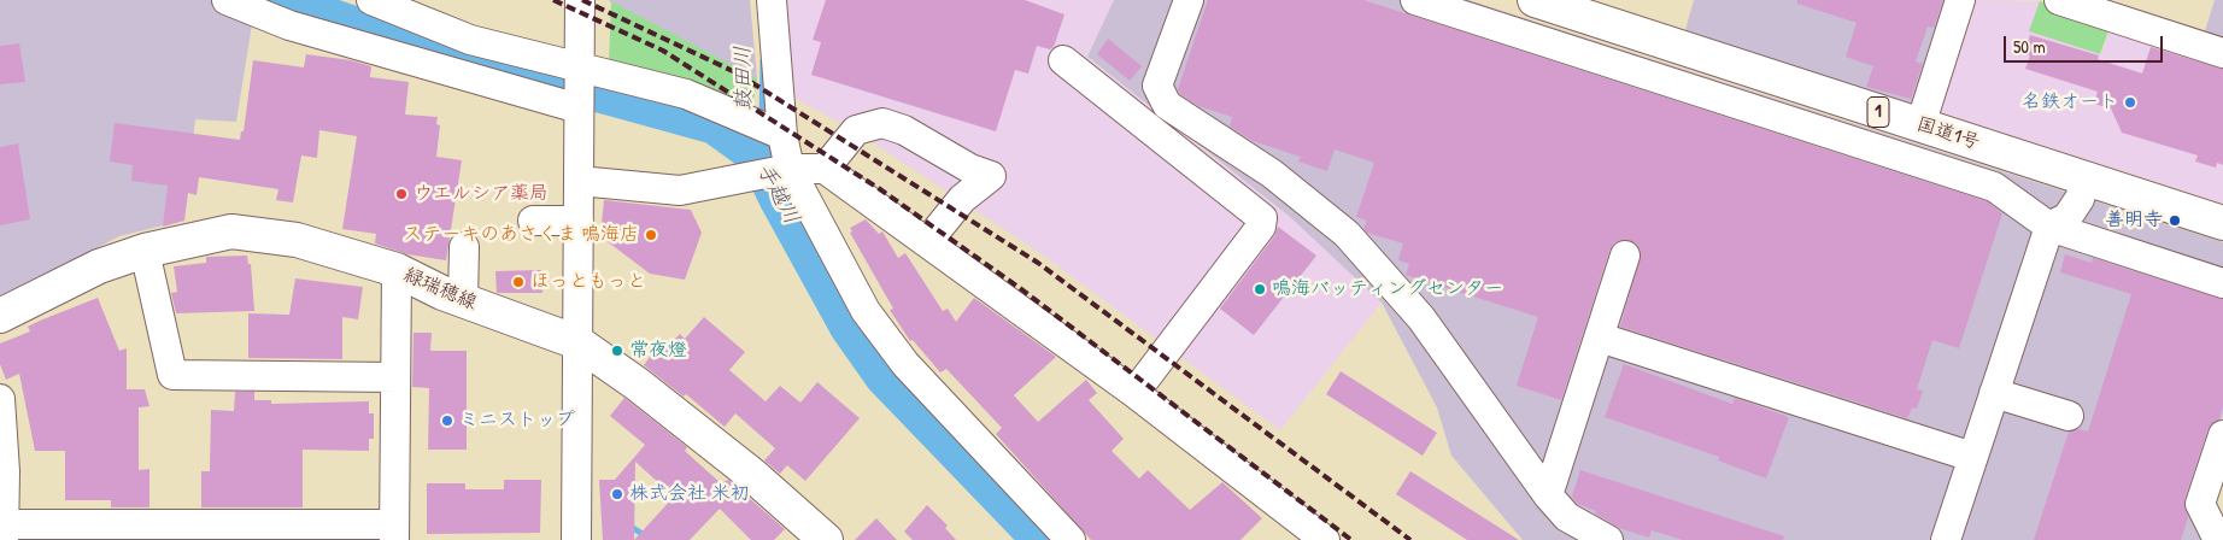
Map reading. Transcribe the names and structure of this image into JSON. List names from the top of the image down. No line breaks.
{"streets":{"main road":["1","国道1号","緑瑞穂線"]},"water":["鼓田川","手越川"],"places":["名鉄オート","ウエルシア薬局","善明寺","ステーキのあさくま 鳴海店","ほっともっと","鳴海バッティングセンター","常夜燈","ミニストップ","株式会社 米初"],"scale_bar":"50 m"}
